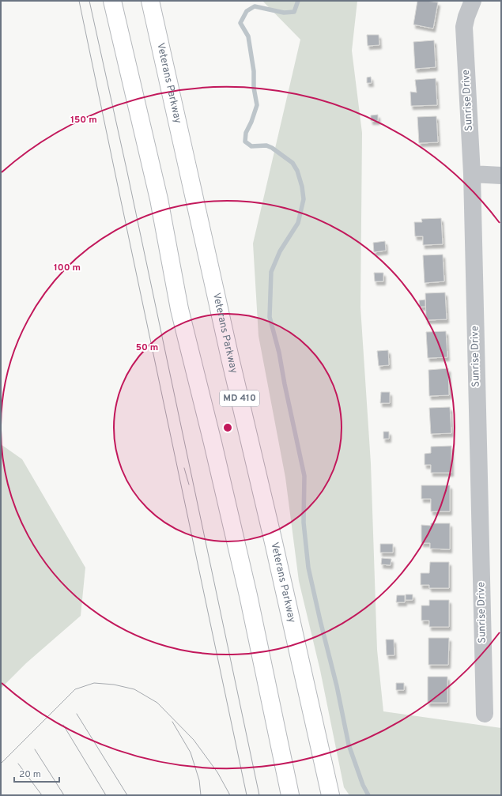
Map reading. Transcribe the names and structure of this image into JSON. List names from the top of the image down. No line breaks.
{"streets":{"main road":["Veterans Parkway","MD 410"],"street":["Sunrise Drive"]},"scale_bar":"20 m","rings":["150 m","100 m","50 m"]}
